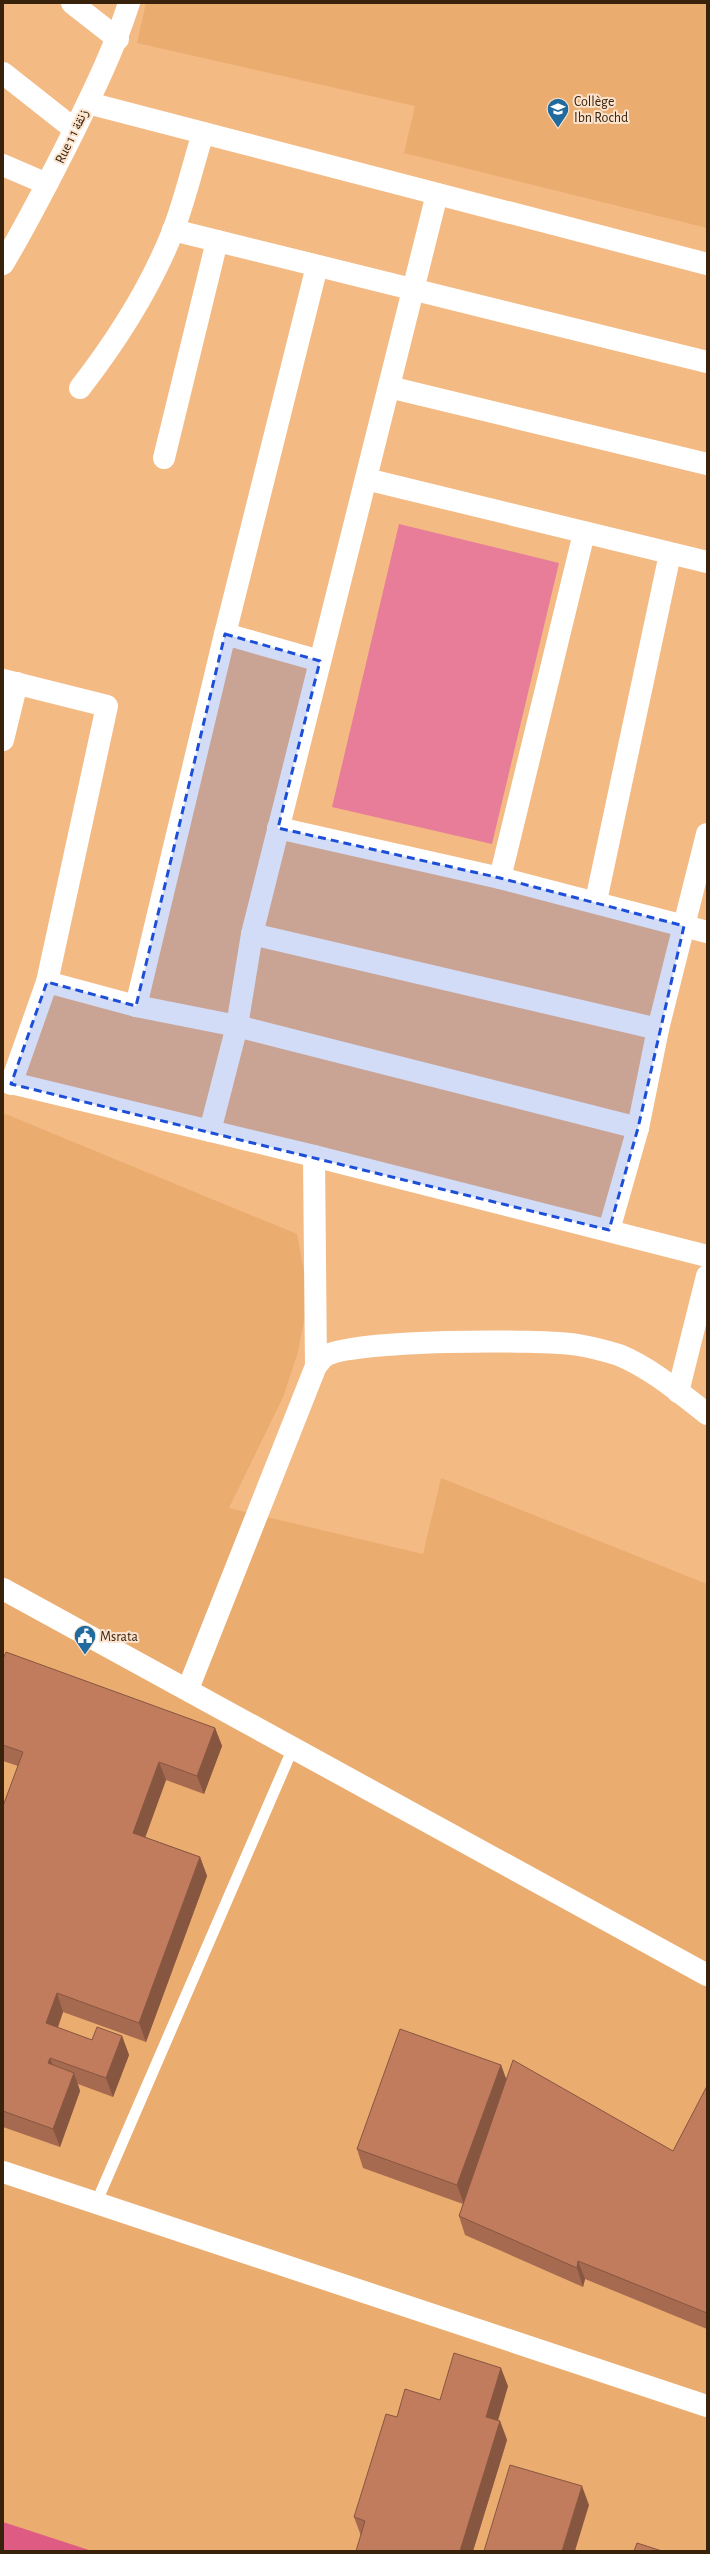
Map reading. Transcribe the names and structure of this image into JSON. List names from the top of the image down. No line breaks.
{"streets":{"street":["Rue 1 زنقة 1"]},"places":{"school or university":["Collège Ibn Rochd"],"public building":["Msrata"]}}
